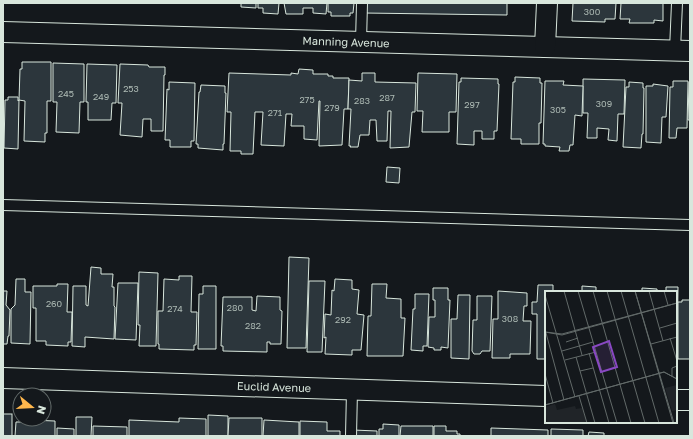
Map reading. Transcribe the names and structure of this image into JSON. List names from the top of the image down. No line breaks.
{"streets":{"street":["Manning Avenue","Euclid Avenue"]},"house_numbers":["300","253","245","249","287","275","283","309","297","279","305","271","260","280","274","308","292","282"],"north":"right"}
